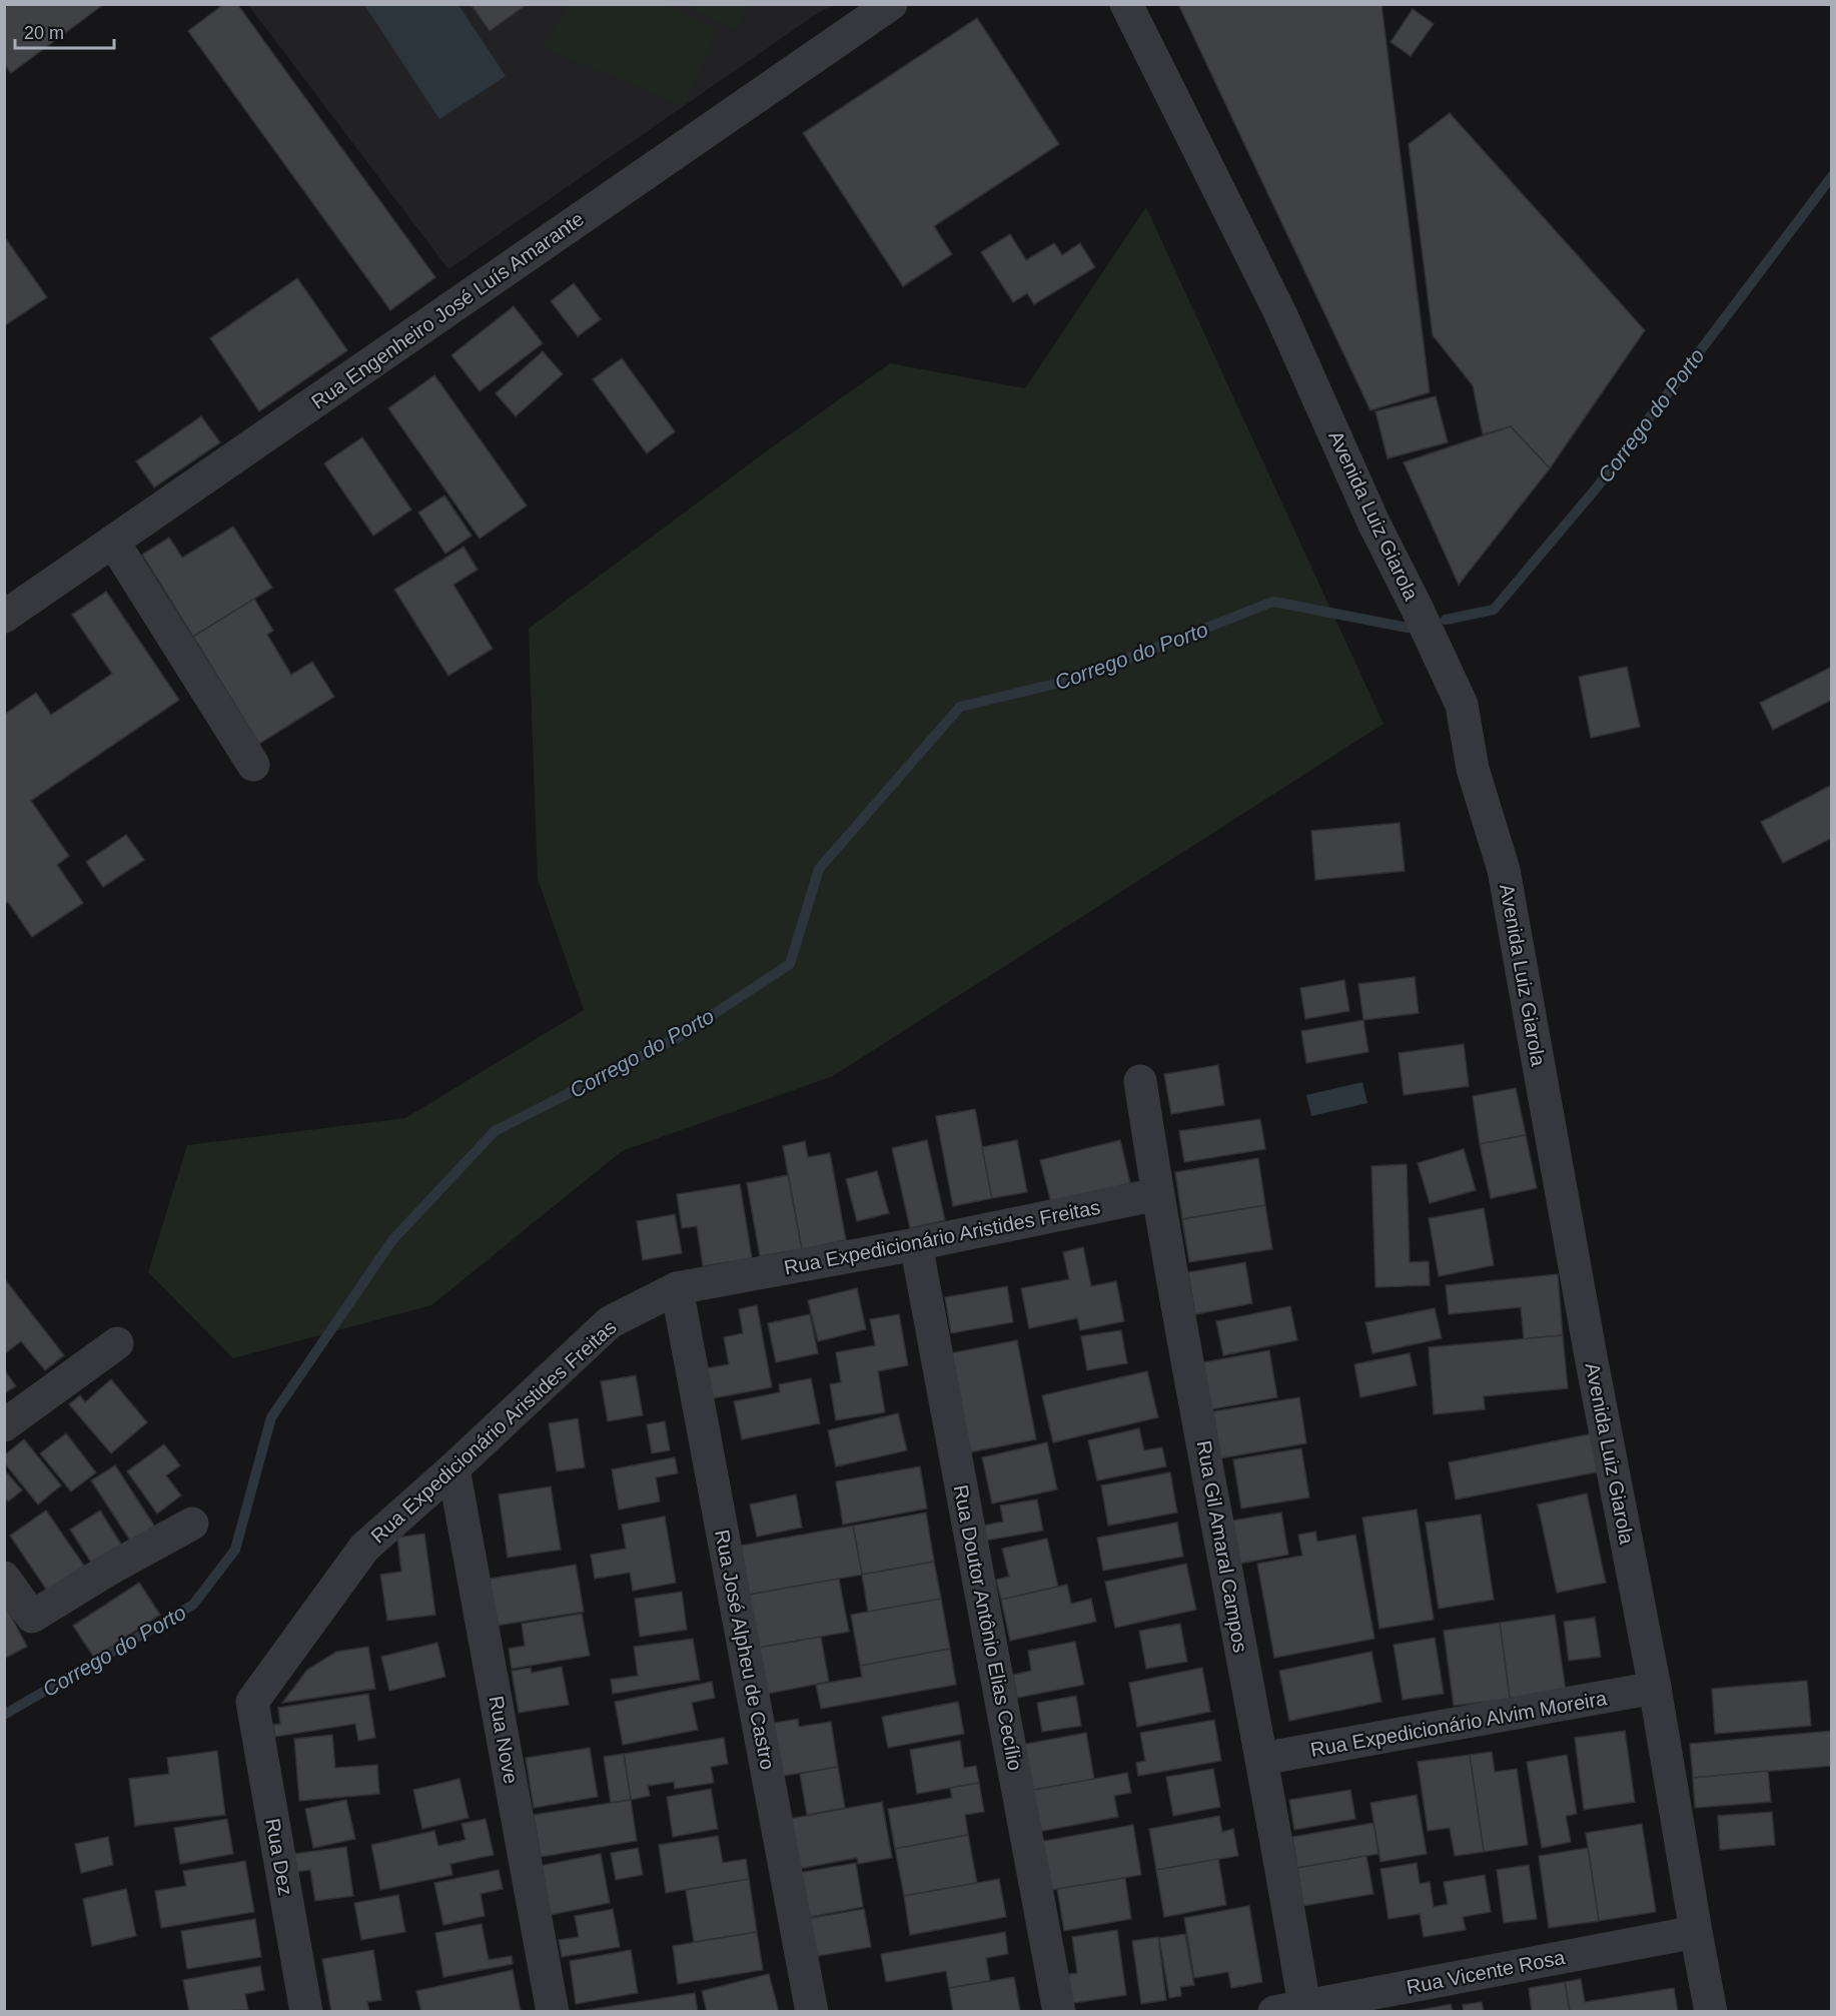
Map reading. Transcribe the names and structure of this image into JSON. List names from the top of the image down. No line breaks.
{"streets":{"street":["Rua Engenheiro José Luís Amarante","Avenida Luiz Giarola","Rua Expedicionário Aristides Freitas","Rua Gil Amaral Campos","Rua Doutor Antônio Elias Cecílio","Rua José Alpheu de Castro","Rua Expedicionário Alvim Moreira","Rua Nove","Rua Dez","Rua Vicente Rosa"]},"crossings":[["Avenida Luiz Giarola","Rua Expedicionário Alvim Moreira"],["Avenida Luiz Giarola","Rua Vicente Rosa"],["Rua Expedicionário Aristides Freitas","Rua Gil Amaral Campos"],["Rua Expedicionário Aristides Freitas","Rua Doutor Antônio Elias Cecílio"],["Rua Expedicionário Aristides Freitas","Rua José Alpheu de Castro"],["Rua Expedicionário Aristides Freitas","Rua Nove"],["Rua Expedicionário Aristides Freitas","Rua Dez"],["Rua Gil Amaral Campos","Rua Expedicionário Alvim Moreira"],["Rua Gil Amaral Campos","Rua Vicente Rosa"]],"water":["Corrego do Porto"],"scale_bar":"20 m"}
